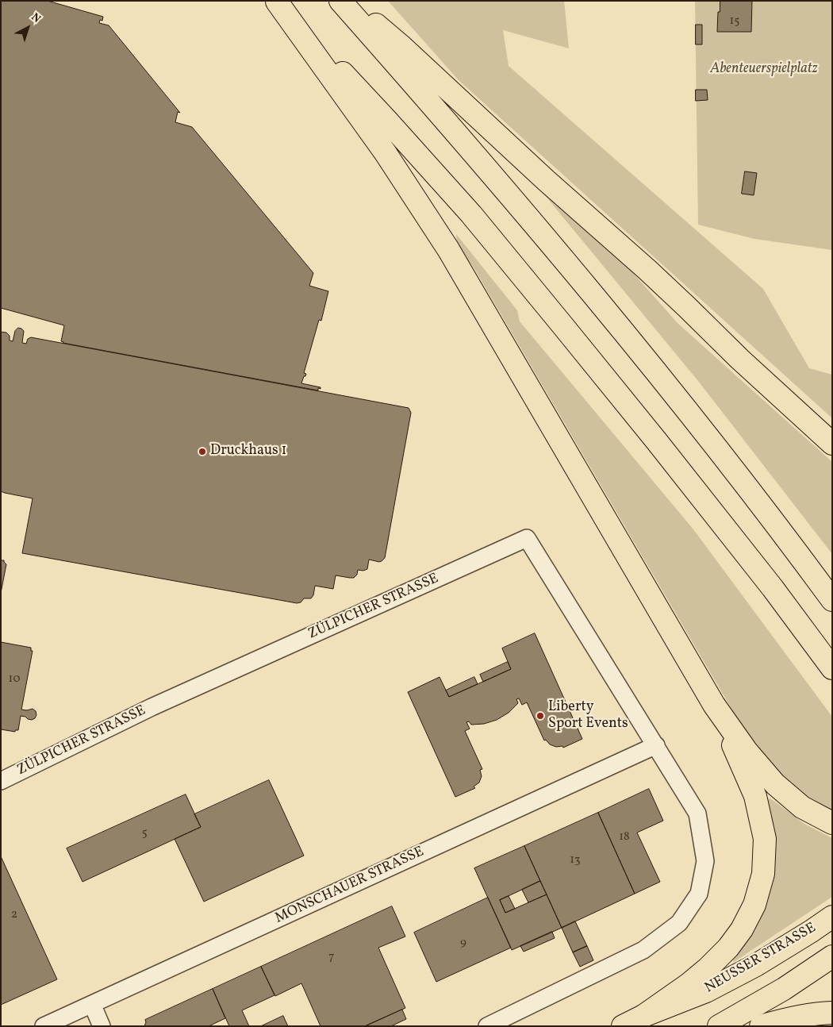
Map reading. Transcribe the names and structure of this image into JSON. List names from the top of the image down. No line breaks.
{"streets":{"main road":["NEUSSER STRASSE"],"street":["ZÜLPICHER STRASSE","MONSCHAUER STRASSE"]},"crossings":[["ZÜLPICHER STRASSE","MONSCHAUER STRASSE"]],"parks":["Abenteuerspielplatz"],"places":["Druckhaus 1","Liberty Sport Events"],"house_numbers":["15","10","5","18","13","2","9","7"],"north":"top right"}
